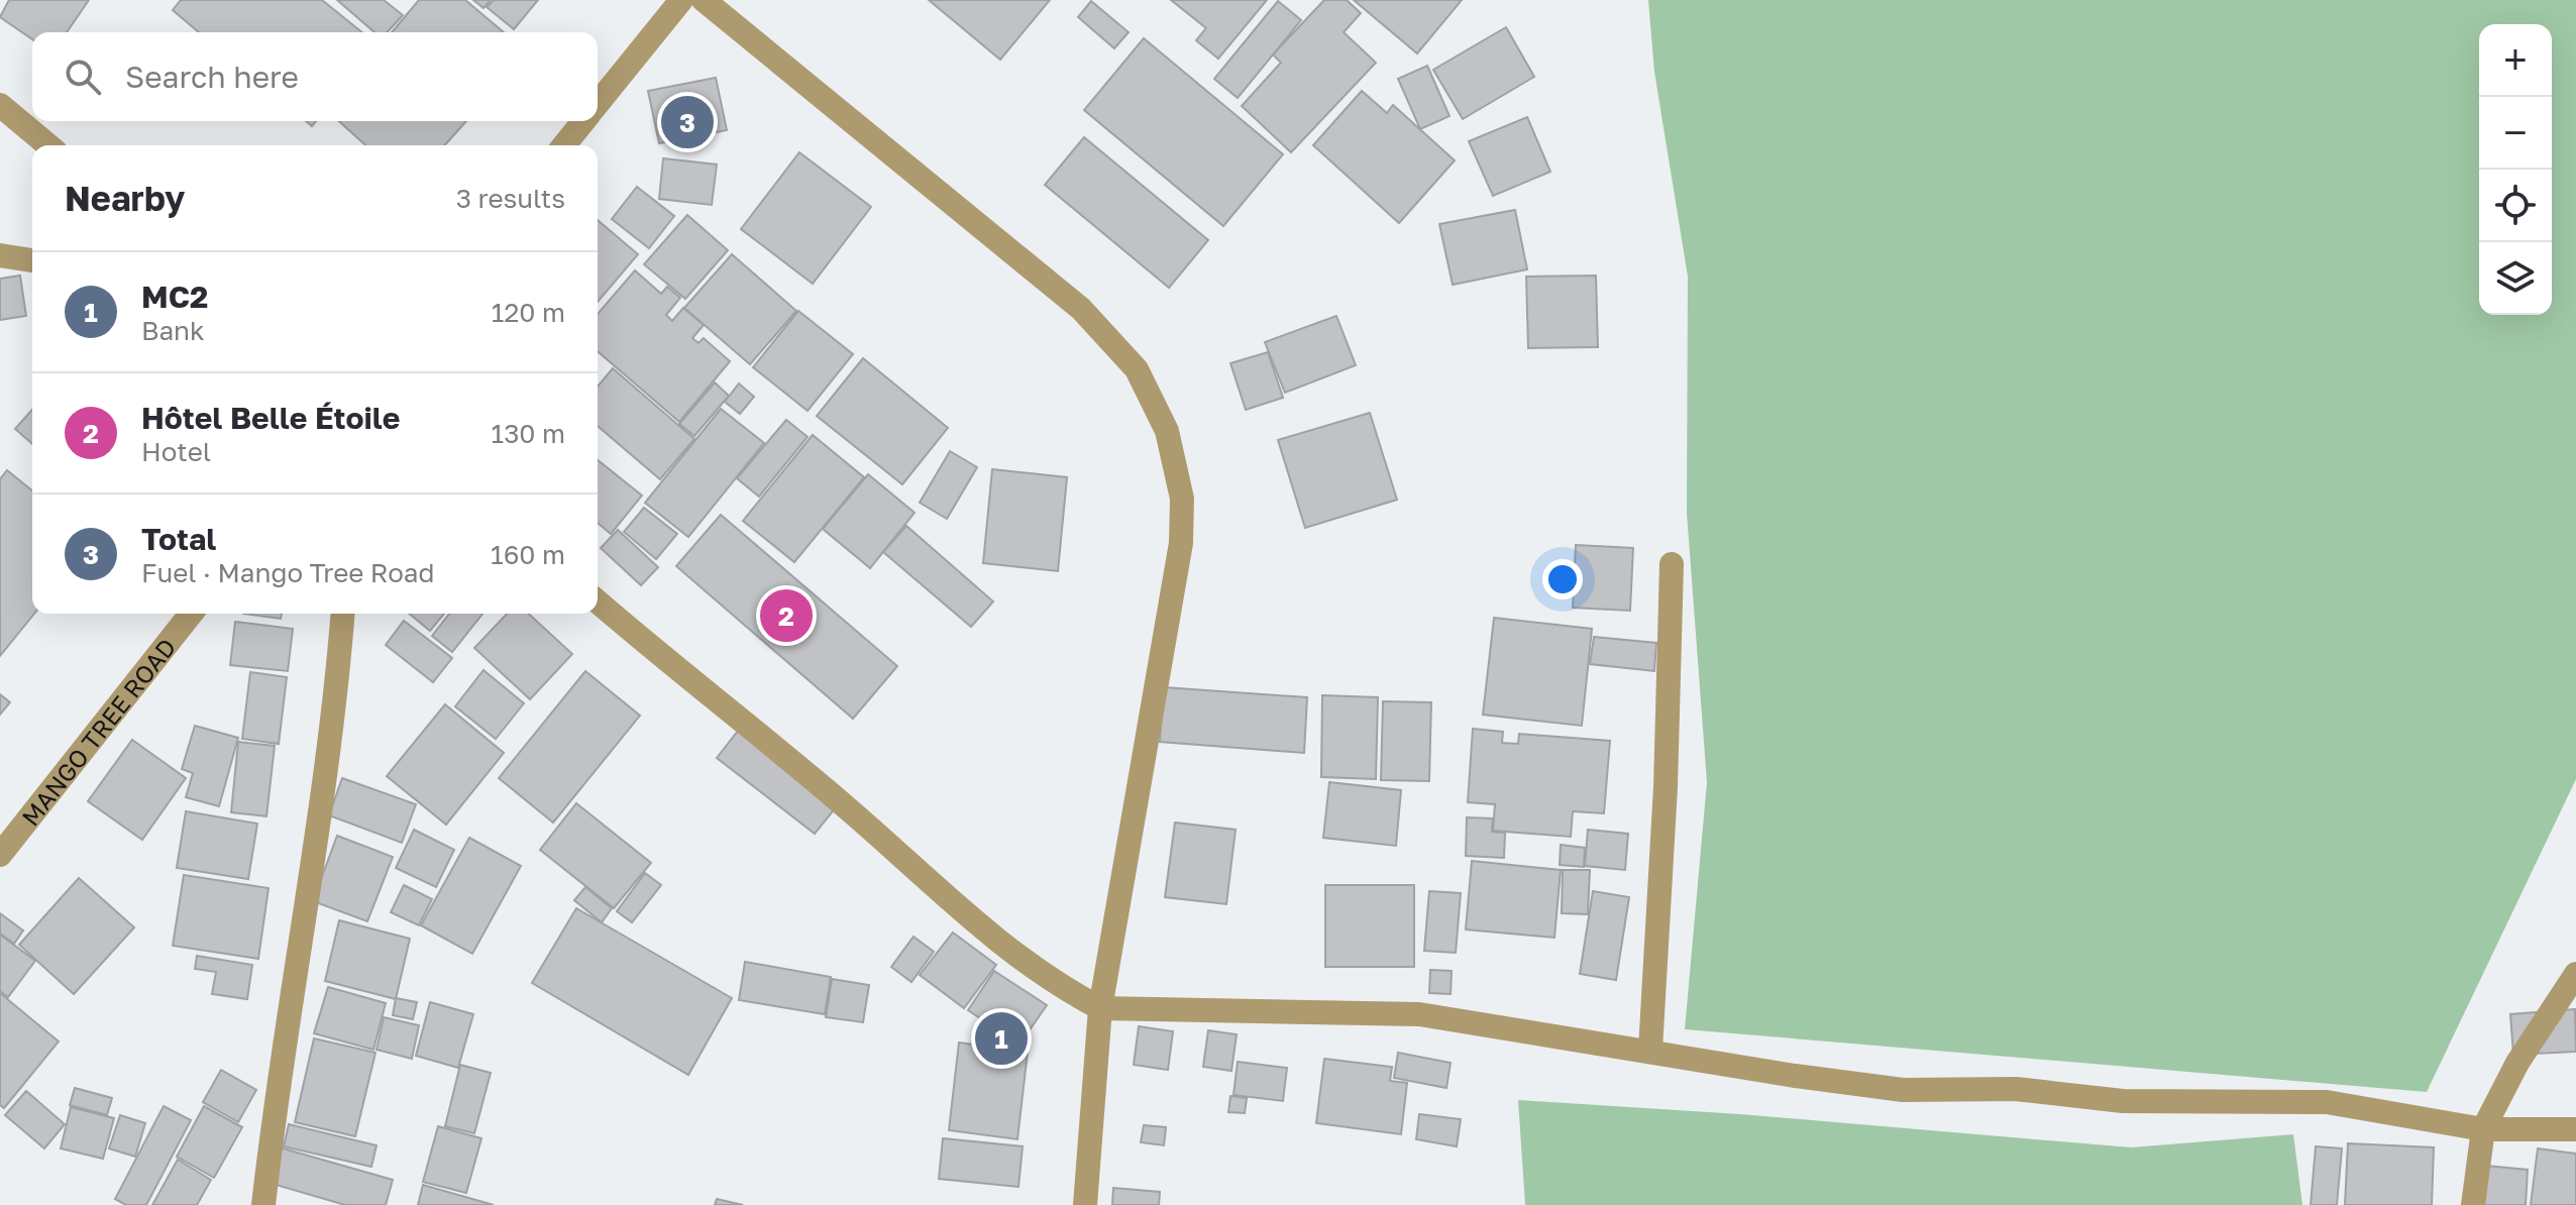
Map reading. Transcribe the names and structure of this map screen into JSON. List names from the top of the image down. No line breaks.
{"streets":{"street":["MANGO TREE ROAD"]},"page":{"map_buttons":["+","−"],"search":"Search here","pins":["3","2","1"],"heading":["Nearby","3 results"],"list":[{"mark":"1","name":"MC2","note":"Bank","value":"120 m"},{"mark":"2","name":"Hôtel Belle Étoile","note":"Hotel","value":"130 m"},{"mark":"3","name":"Total","note":"Fuel · Mango Tree Road","value":"160 m"}]}}
